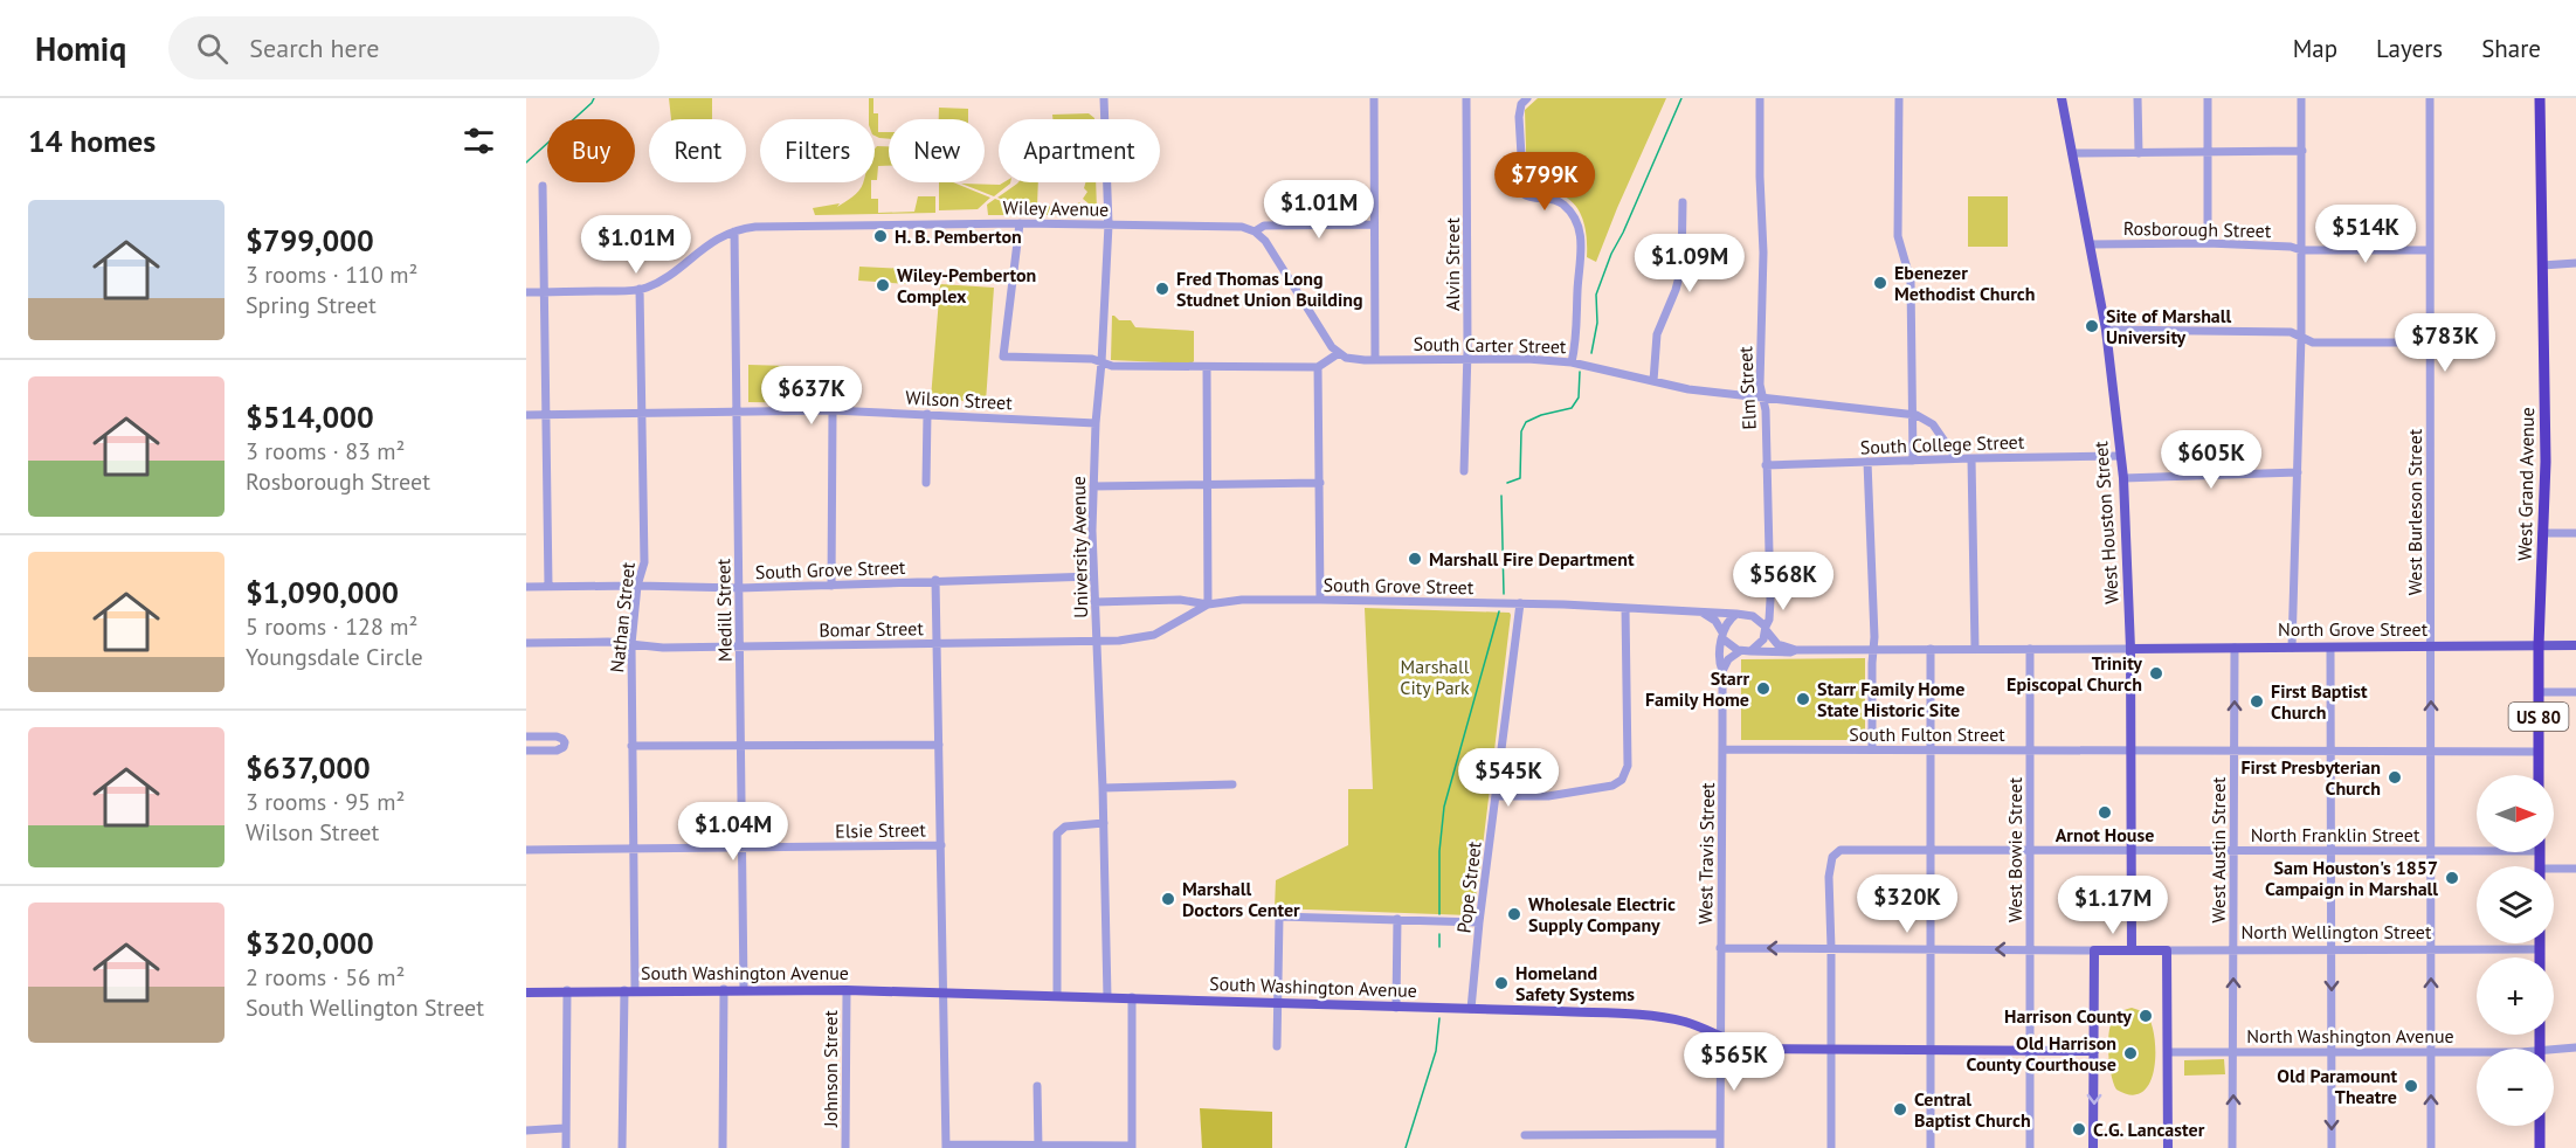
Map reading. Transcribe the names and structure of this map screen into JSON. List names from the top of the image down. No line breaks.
{"streets":{"highway":["West Grand Avenue","US 80"],"main road":["West Houston Street","North Grove Street","North Wellington Street","South Washington Avenue"],"street":["Wiley Avenue","Rosborough Street","Alvin Street","South Carter Street","Elm Street","Wilson Street","South College Street","West Burleson Street","University Avenue","South Grove Street","Medill Street","Nathan Street","Bomar Street","South Fulton Street","Elsie Street","North Franklin Street","West Bowie Street","West Austin Street","West Travis Street","Pope Street","North Washington Avenue","Johnson Street"]},"crossings":[["Wiley Avenue","University Avenue"],["Wiley Avenue","Medill Street"],["Wiley Avenue","Nathan Street"],["Rosborough Street","West Burleson Street"],["Rosborough Street","West Houston Street"],["Alvin Street","South Carter Street"],["South Carter Street","Elm Street"],["South Carter Street","South College Street"],["Elm Street","South College Street"],["Elm Street","South Grove Street"],["Elm Street","West Travis Street"],["Wilson Street","University Avenue"],["Wilson Street","Medill Street"],["Wilson Street","Nathan Street"],["South College Street","West Houston Street"],["West Grand Avenue","North Grove Street"],["West Grand Avenue","South Fulton Street"],["West Burleson Street","North Grove Street"],["West Burleson Street","South Fulton Street"],["West Burleson Street","North Franklin Street"],["West Burleson Street","North Wellington Street"],["West Burleson Street","North Washington Avenue"],["West Houston Street","North Grove Street"],["West Houston Street","South Fulton Street"],["West Houston Street","North Franklin Street"],["West Houston Street","North Wellington Street"],["University Avenue","South Grove Street"],["University Avenue","Bomar Street"],["University Avenue","South Washington Avenue"],["South Grove Street","Medill Street"],["South Grove Street","Nathan Street"],["South Grove Street","Bomar Street"],["South Grove Street","West Travis Street"],["South Grove Street","Pope Street"],["Medill Street","Bomar Street"],["Medill Street","Elsie Street"],["Medill Street","South Washington Avenue"],["Nathan Street","Bomar Street"],["Nathan Street","Elsie Street"],["Nathan Street","South Washington Avenue"],["North Grove Street","West Austin Street"],["South Fulton Street","West Bowie Street"],["South Fulton Street","West Austin Street"],["South Fulton Street","West Travis Street"],["North Franklin Street","West Bowie Street"],["North Franklin Street","West Austin Street"],["West Bowie Street","South Washington Avenue"],["West Austin Street","North Wellington Street"],["West Austin Street","North Washington Avenue"],["West Travis Street","South Washington Avenue"],["Pope Street","South Washington Avenue"],["South Washington Avenue","Johnson Street"]],"one_way":["West Austin Street"],"parks":["Marshall City Park"],"places":["H. B. Pemberton","Ebenezer Methodist Church","Wiley-Pemberton Complex","Fred Thomas Long Studnet Union Building","Site of Marshall University","Marshall Fire Department","Trinity Episcopal Church","Starr Family Home","Starr Family Home State Historic Site","First Baptist Church","First Presbyterian Church","Arnot House","Sam Houston's 1857 Campaign in Marshall","Marshall Doctors Center","Wholesale Electric Supply Company","Homeland Safety Systems","Harrison County","Old Harrison County Courthouse","Old Paramount Theatre","Central Baptist Church","C.G. Lancaster"],"north":"right","page":{"header":"Homiq","search":"Search here","nav":["Map","Layers","Share"],"heading":"14 homes","chip":["Buy","Rent","Filters","New","Apartment"],"price":["$799K","$1.01M","$514K","$1.01M","$1.09M","$783K","$637K","$605K","$568K","$545K","$1.04M","$320K","$1.17M","$565K"],"list":[{"name":"$799,000","note":"3 rooms · 110 m² · Spring Street"},{"name":"$514,000","note":"3 rooms · 83 m² · Rosborough Street"},{"name":"$1,090,000","note":"5 rooms · 128 m² · Youngsdale Circle"},{"name":"$637,000","note":"3 rooms · 95 m² · Wilson Street"},{"name":"$320,000","note":"2 rooms · 56 m² · South Wellington Street"}],"map_buttons":["+","−"]}}
